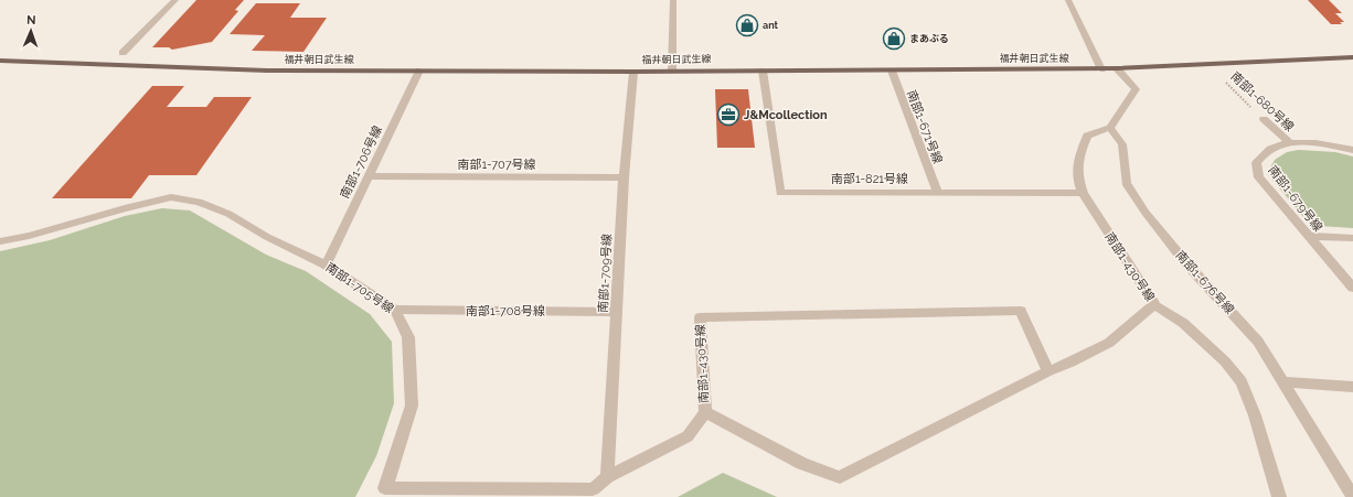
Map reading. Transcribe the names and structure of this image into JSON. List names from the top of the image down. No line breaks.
{"streets":{"main road":["福井朝日武生線"],"street":["南部1-680号線","南部1-671号線","南部1-706号線","南部1-707号線","南部1-821号線","南部1-679号線","南部1-430号線","南部1-709号線","南部1-676号線","南部1-705号線","南部1-708号線"]},"crossings":[["福井朝日武生線","南部1-671号線"],["福井朝日武生線","南部1-706号線"],["福井朝日武生線","南部1-821号線"],["福井朝日武生線","南部1-709号線"],["南部1-680号線","南部1-679号線"],["南部1-671号線","南部1-821号線"],["南部1-706号線","南部1-707号線"],["南部1-706号線","南部1-705号線"],["南部1-707号線","南部1-709号線"],["南部1-821号線","南部1-430号線"],["南部1-430号線","南部1-676号線"],["南部1-430号線","南部1-705号線"],["南部1-709号線","南部1-705号線"],["南部1-709号線","南部1-708号線"],["南部1-705号線","南部1-708号線"]],"places":{"shop":["ant","まあぶる"],"office":["J&Mcollection"]},"north":"top"}
